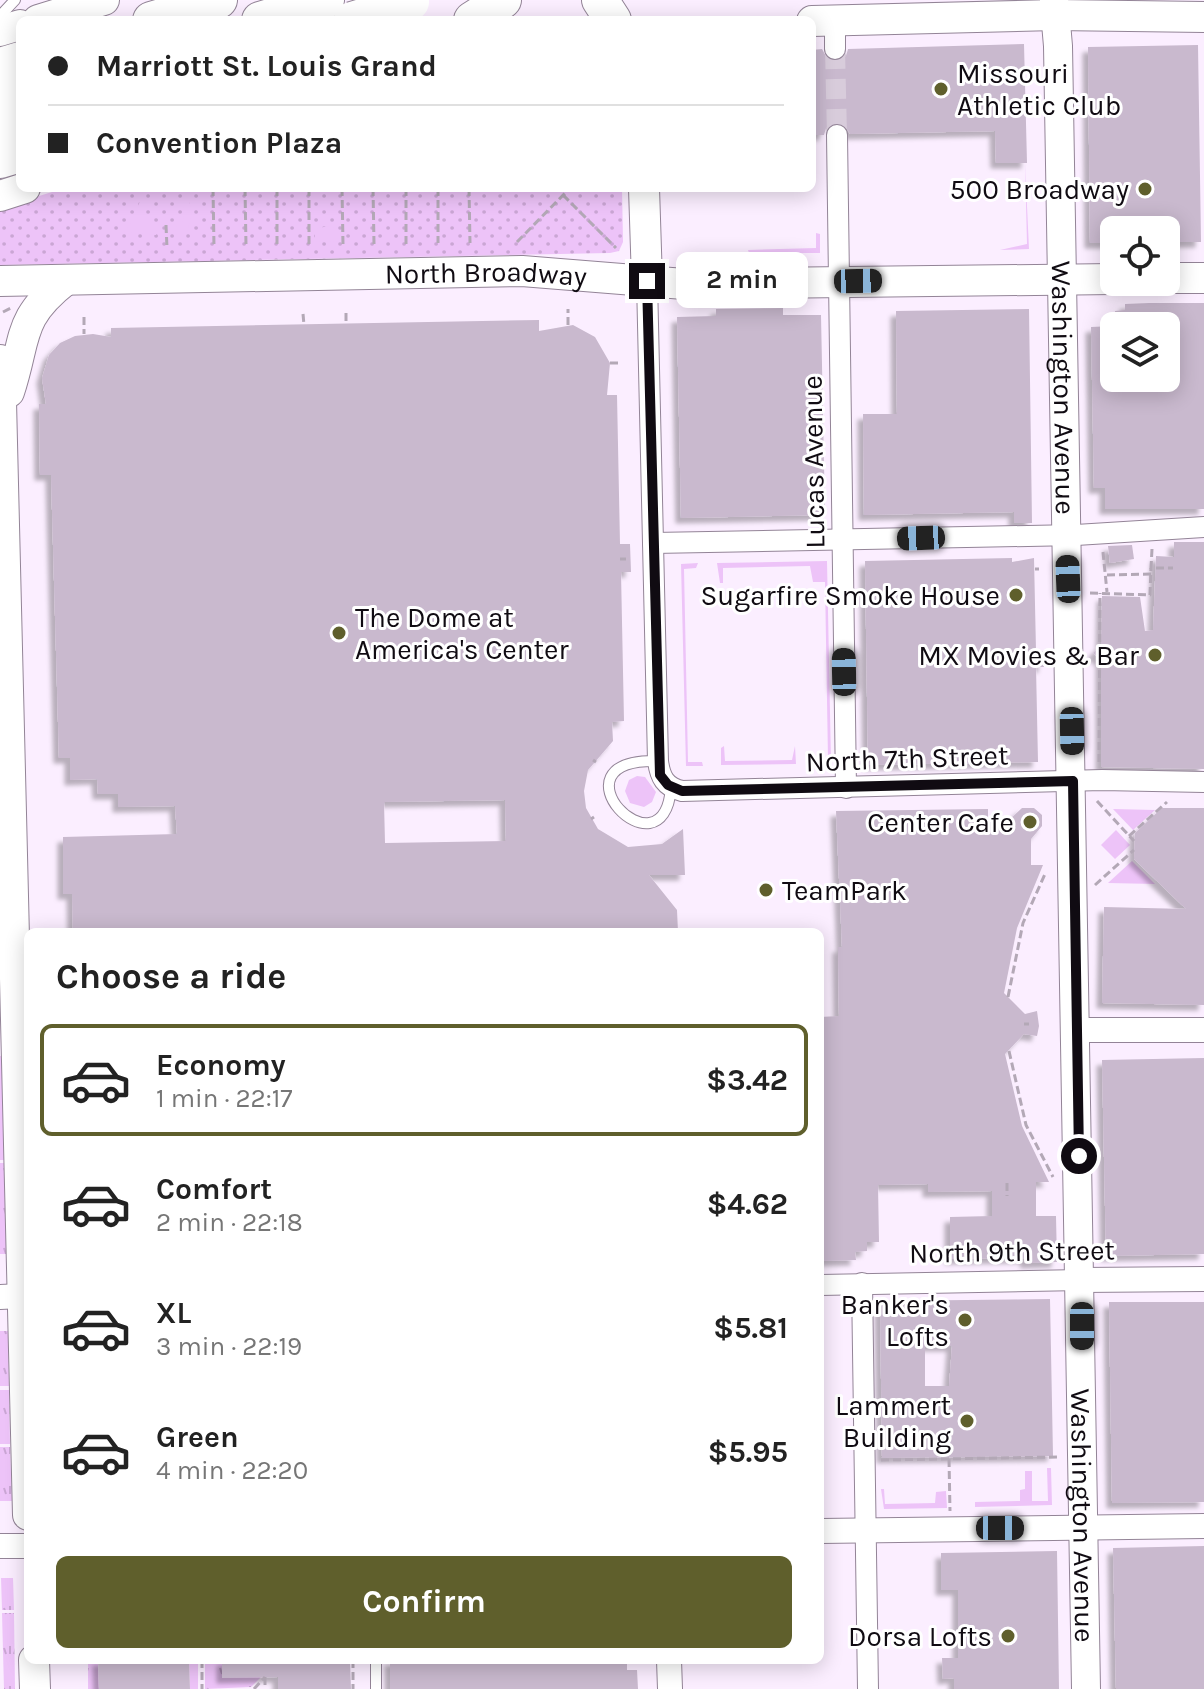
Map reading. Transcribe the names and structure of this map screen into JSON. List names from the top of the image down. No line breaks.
{"streets":{"main road":["North Broadway","Washington Avenue"],"street":["Lucas Avenue","North 7th Street","North 9th Street"]},"crossings":[["North Broadway","Washington Avenue"],["North Broadway","Lucas Avenue"],["Washington Avenue","North 7th Street"],["Washington Avenue","North 9th Street"],["Lucas Avenue","North 7th Street"]],"places":["Missouri Athletic Club","500 Broadway","Sugarfire Smoke House","The Dome at America's Center","MX Movies & Bar","Center Cafe","TeamPark","Banker's Lofts","Lammert Building","Dorsa Lofts"],"page":{"banner":["Marriott St. Louis Grand","Convention Plaza"],"bubble":"2 min","heading":"Choose a ride","list":[{"name":"Economy","note":"1 min · 22:17","value":"$3.42"},{"name":"Comfort","note":"2 min · 22:18","value":"$4.62"},{"name":"XL","note":"3 min · 22:19","value":"$5.81"},{"name":"Green","note":"4 min · 22:20","value":"$5.95"}],"buttons":"Confirm"}}
